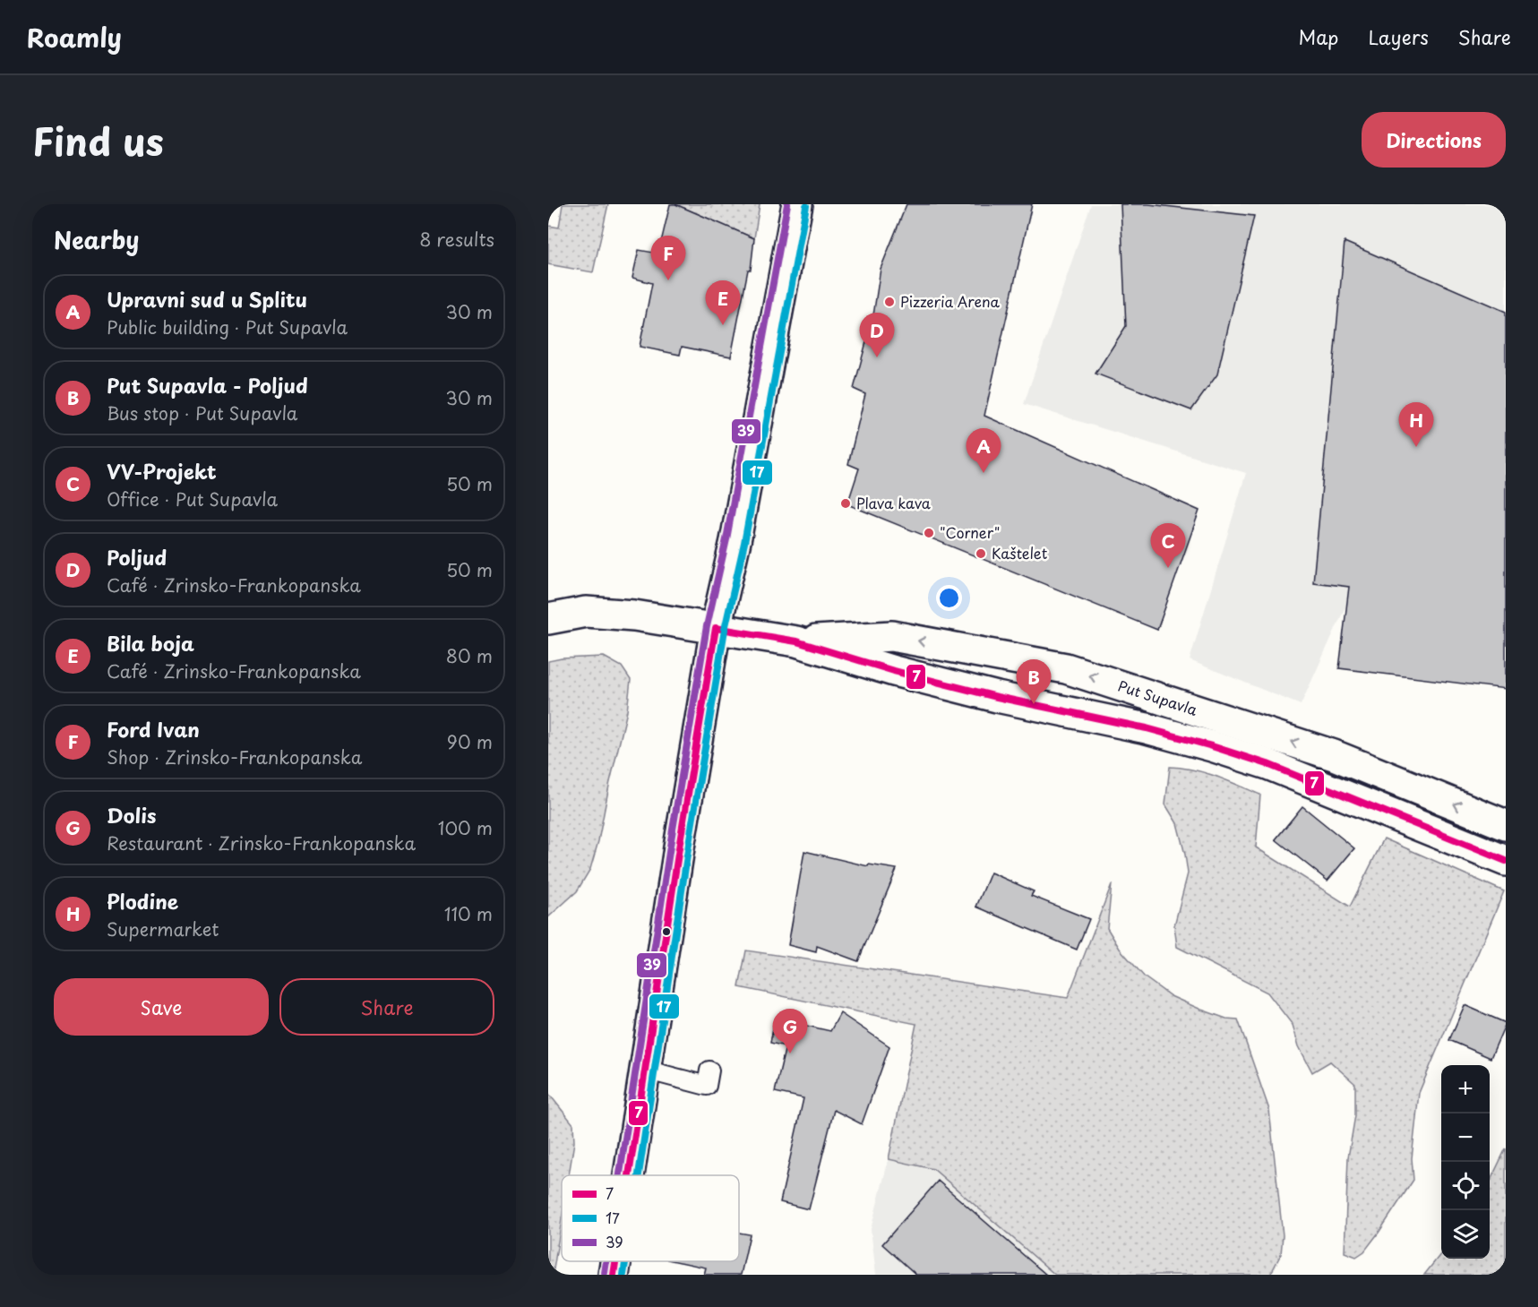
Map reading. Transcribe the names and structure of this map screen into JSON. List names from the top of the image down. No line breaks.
{"streets":{"street":["Put Supavla"]},"places":["Pizzeria Arena","Plava kava","\"Corner\"","Kaštelet"],"lines":["transit line 39","transit line 17","transit line 7"],"legend":["7","17","39"],"page":{"header":"Roamly","nav":["Map","Layers","Share"],"title":"Find us","buttons":["Directions",["Save","Share"]],"heading":["Nearby","8 results"],"pins":["F","E","D","H","A","C","B","G"],"list":[{"mark":"A","name":"Upravni sud u Splitu","note":"Public building · Put Supavla","value":"30 m"},{"mark":"B","name":"Put Supavla - Poljud","note":"Bus stop · Put Supavla","value":"30 m"},{"mark":"C","name":"VV-Projekt","note":"Office · Put Supavla","value":"50 m"},{"mark":"D","name":"Poljud","note":"Café · Zrinsko-Frankopanska","value":"50 m"},{"mark":"E","name":"Bila boja","note":"Café · Zrinsko-Frankopanska","value":"80 m"},{"mark":"F","name":"Ford Ivan","note":"Shop · Zrinsko-Frankopanska","value":"90 m"},{"mark":"G","name":"Dolis","note":"Restaurant · Zrinsko-Frankopanska","value":"100 m"},{"mark":"H","name":"Plodine","note":"Supermarket","value":"110 m"}],"map_buttons":["+","−"]}}
